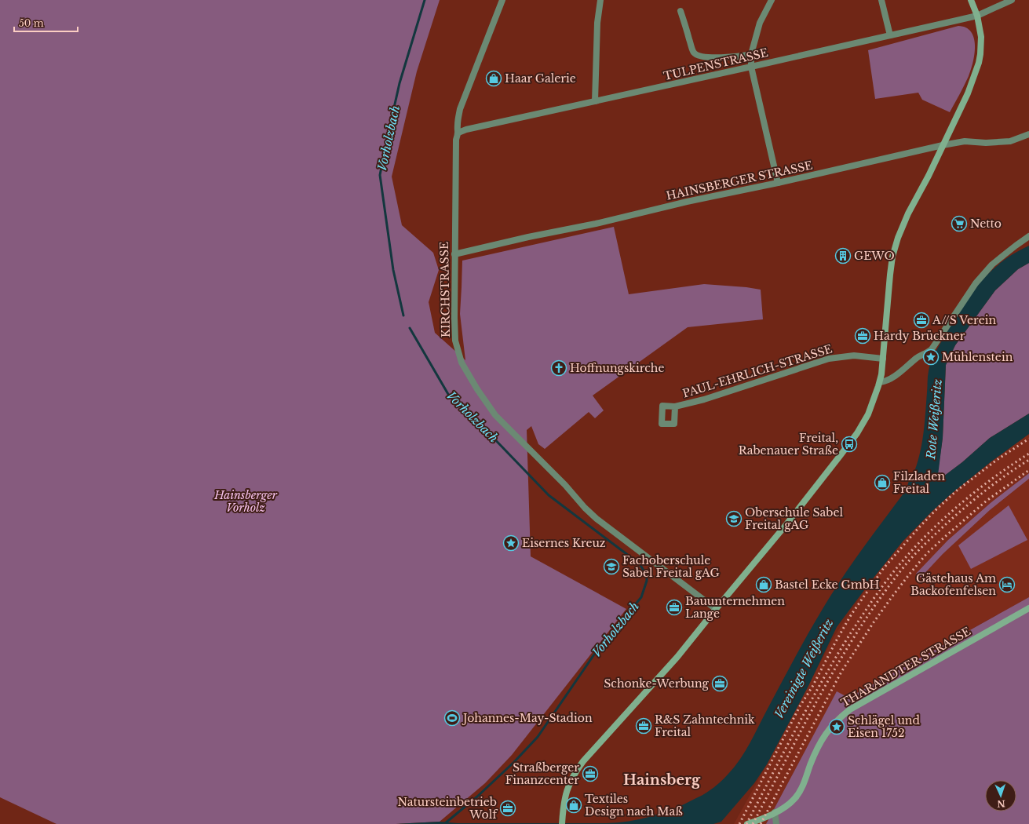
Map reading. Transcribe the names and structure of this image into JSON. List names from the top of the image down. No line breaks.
{"streets":{"main road":["THARANDTER STRASSE"],"street":["TULPENSTRASSE","HAINSBERGER STRASSE","KIRCHSTRASSE","PAUL-EHRLICH-STRASSE"]},"crossings":[["TULPENSTRASSE","KIRCHSTRASSE"],["HAINSBERGER STRASSE","KIRCHSTRASSE"]],"districts":["Hainsberg"],"water":["Vorholzbach","Rote Weißeritz","Vereinigte Weißeritz"],"parks":["Hainsberger Vorholz"],"places":{"shop":["Haar Galerie","Filzladen Freital","Bastel Ecke GmbH","Textiles Design nach Maß"],"supermarket":["Netto"],"building":["GEWO"],"office":["A//S Verein","Hardy Brückner","Bauunternehmen Lange","Schonke-Werbung","R&S Zahntechnik Freital","Straßberger Finanzcenter","Natursteinbetrieb Wolf"],"place":["Mühlenstein","Eisernes Kreuz","Schlägel und Eisen 1752"],"church":["Hoffnungskirche"],"bus stop":["Freital, Rabenauer Straße"],"school or university":["Oberschule Sabel Freital gAG","Fachoberschule Sabel Freital gAG"],"hotel":["Gästehaus Am Backofenfelsen"],"sports":["Johannes-May-Stadion"]},"scale_bar":"50 m","north":"bottom"}
